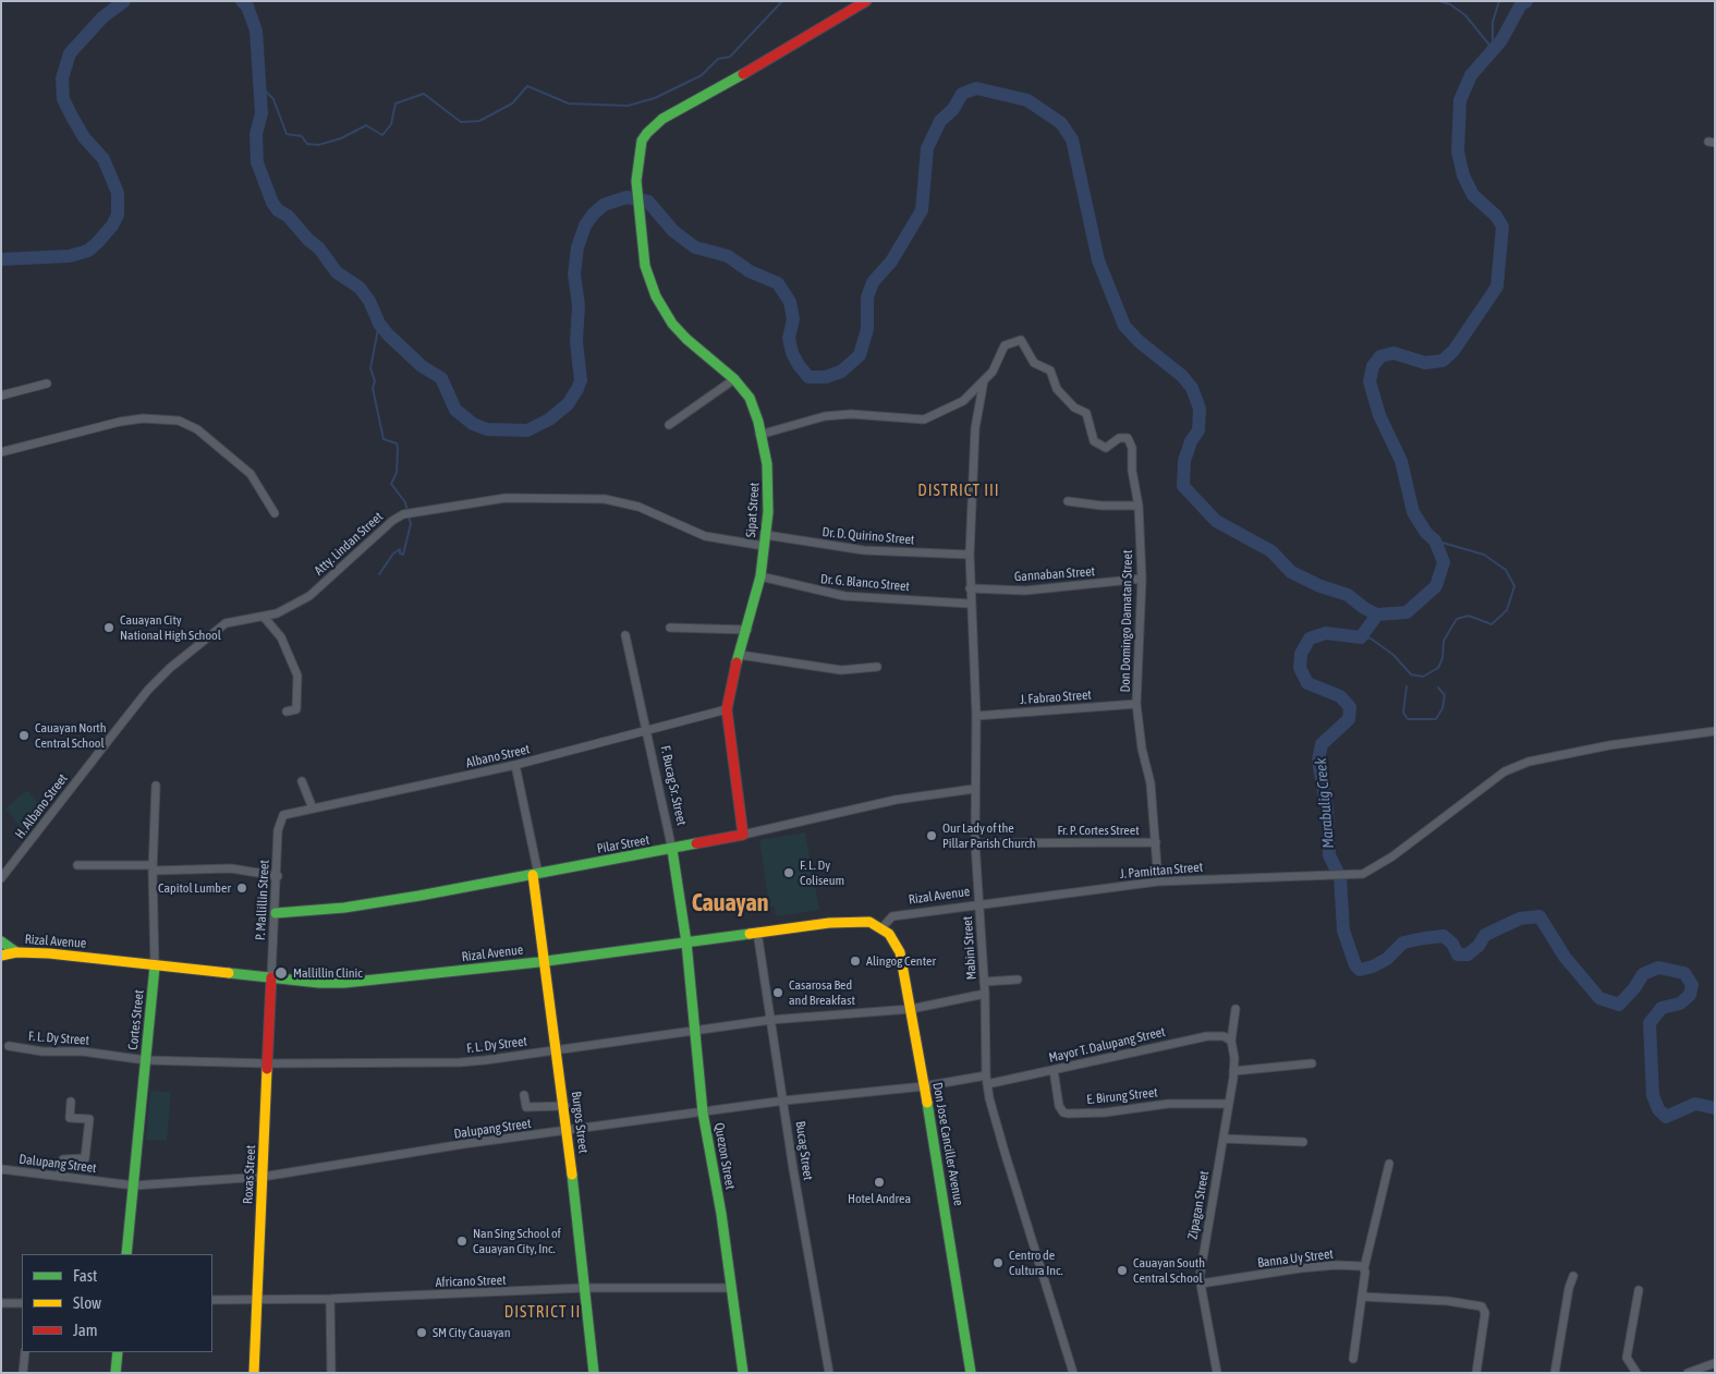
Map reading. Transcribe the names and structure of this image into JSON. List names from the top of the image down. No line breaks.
{"streets":{"street":["Sipat Street","Dr. D. Quirino Street","Atty. Lindan Street","Gannaban Street","Dr. G. Blanco Street","Don Domingo Damatan Street","J. Fabrao Street","Albano Street","F. Bucag Sr. Street","H. Albano Street","Fr. P. Cortes Street","Pilar Street","J. Pamittan Street","Rizal Avenue","P. Mallillin Street","Mabini Street","Cortes Street","F. L. Dy Street","Mayor T. Dalupang Street","E. Birung Street","Burgos Street","Dalupang Street","Don Jose Canciller Avenue","Bucag Street","Quezon Street","Roxas Street","Zipagan Street","Banna Uy Street","Africano Street"]},"crossings":[["Sipat Street","Dr. D. Quirino Street"],["Sipat Street","Atty. Lindan Street"],["Sipat Street","Dr. G. Blanco Street"],["Sipat Street","Don Domingo Damatan Street"],["Sipat Street","Albano Street"],["Sipat Street","Pilar Street"],["Dr. D. Quirino Street","Mabini Street"],["Atty. Lindan Street","H. Albano Street"],["Gannaban Street","Don Domingo Damatan Street"],["Gannaban Street","Mabini Street"],["Dr. G. Blanco Street","Mabini Street"],["Don Domingo Damatan Street","J. Fabrao Street"],["Don Domingo Damatan Street","Fr. P. Cortes Street"],["Don Domingo Damatan Street","J. Pamittan Street"],["Don Domingo Damatan Street","Mabini Street"],["J. Fabrao Street","Mabini Street"],["Albano Street","F. Bucag Sr. Street"],["Albano Street","P. Mallillin Street"],["F. Bucag Sr. Street","Pilar Street"],["F. Bucag Sr. Street","Rizal Avenue"],["F. Bucag Sr. Street","Quezon Street"],["Fr. P. Cortes Street","Mabini Street"],["Pilar Street","P. Mallillin Street"],["Pilar Street","Mabini Street"],["Pilar Street","Burgos Street"],["J. Pamittan Street","Rizal Avenue"],["J. Pamittan Street","Mabini Street"],["Rizal Avenue","P. Mallillin Street"],["Rizal Avenue","Mabini Street"],["Rizal Avenue","Cortes Street"],["Rizal Avenue","Burgos Street"],["Rizal Avenue","Don Jose Canciller Avenue"],["Rizal Avenue","Bucag Street"],["Rizal Avenue","Quezon Street"],["Rizal Avenue","Roxas Street"],["P. Mallillin Street","Roxas Street"],["Mabini Street","F. L. Dy Street"],["Mabini Street","Mayor T. Dalupang Street"],["Mabini Street","Dalupang Street"],["Cortes Street","F. L. Dy Street"],["Cortes Street","Dalupang Street"],["F. L. Dy Street","Burgos Street"],["F. L. Dy Street","Don Jose Canciller Avenue"],["F. L. Dy Street","Bucag Street"],["F. L. Dy Street","Quezon Street"],["F. L. Dy Street","Roxas Street"],["Mayor T. Dalupang Street","E. Birung Street"],["Mayor T. Dalupang Street","Zipagan Street"],["E. Birung Street","Zipagan Street"],["Burgos Street","Dalupang Street"],["Burgos Street","Africano Street"],["Dalupang Street","Don Jose Canciller Avenue"],["Dalupang Street","Bucag Street"],["Dalupang Street","Quezon Street"],["Dalupang Street","Roxas Street"],["Quezon Street","Africano Street"],["Roxas Street","Africano Street"],["Zipagan Street","Banna Uy Street"]],"districts":["DISTRICT III","Cauayan","DISTRICT II"],"water":["Marabulig Creek"],"places":["Cauayan City National High School","Cauayan North Central School","Our Lady of the Pillar Parish Church","F. L. Dy Coliseum","Capitol Lumber","Alingog Center","Mallillin Clinic","Casarosa Bed and Breakfast","Hotel Andrea","Nan Sing School of Cauayan City, Inc.","Centro de Cultura Inc.","Cauayan South Central School","SM City Cauayan"],"legend":["Fast","Slow","Jam"]}
